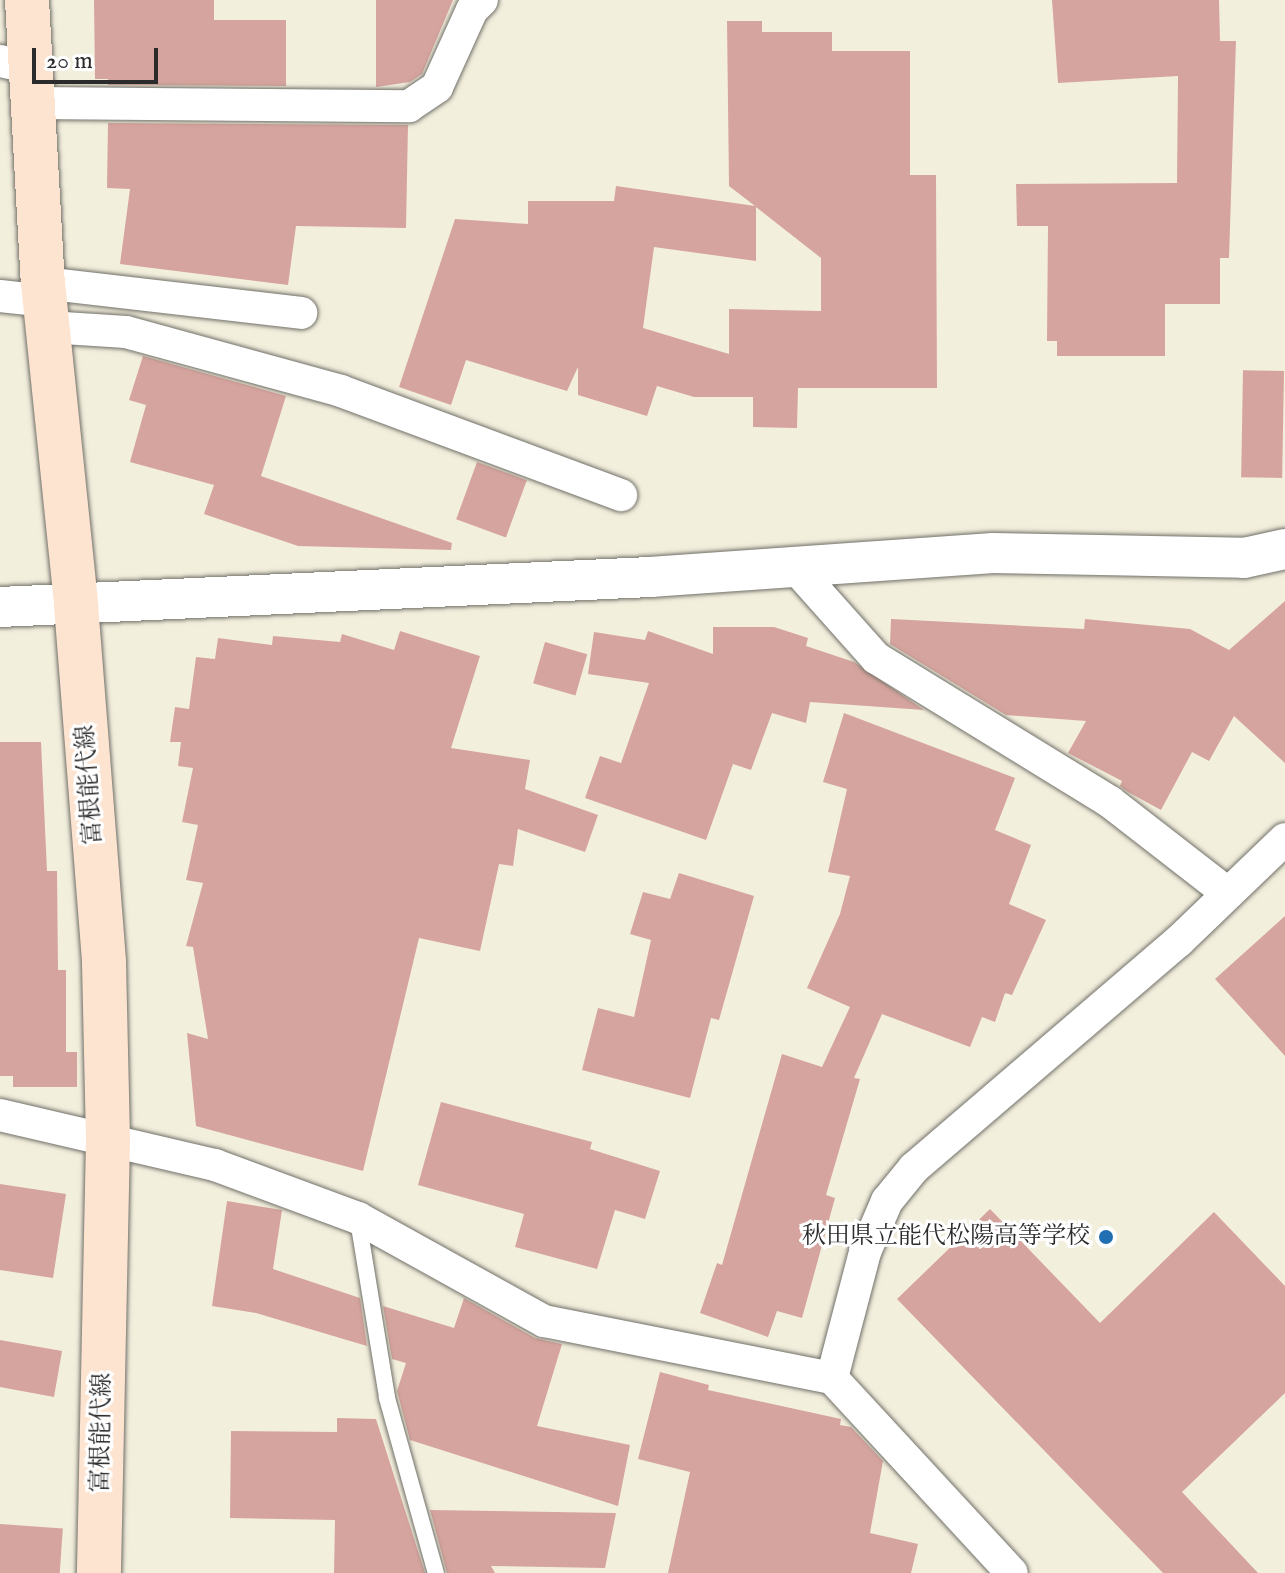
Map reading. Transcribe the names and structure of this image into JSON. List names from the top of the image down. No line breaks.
{"streets":{"main road":["富根能代線"]},"places":["秋田県立能代松陽高等学校"],"scale_bar":"20 m"}
